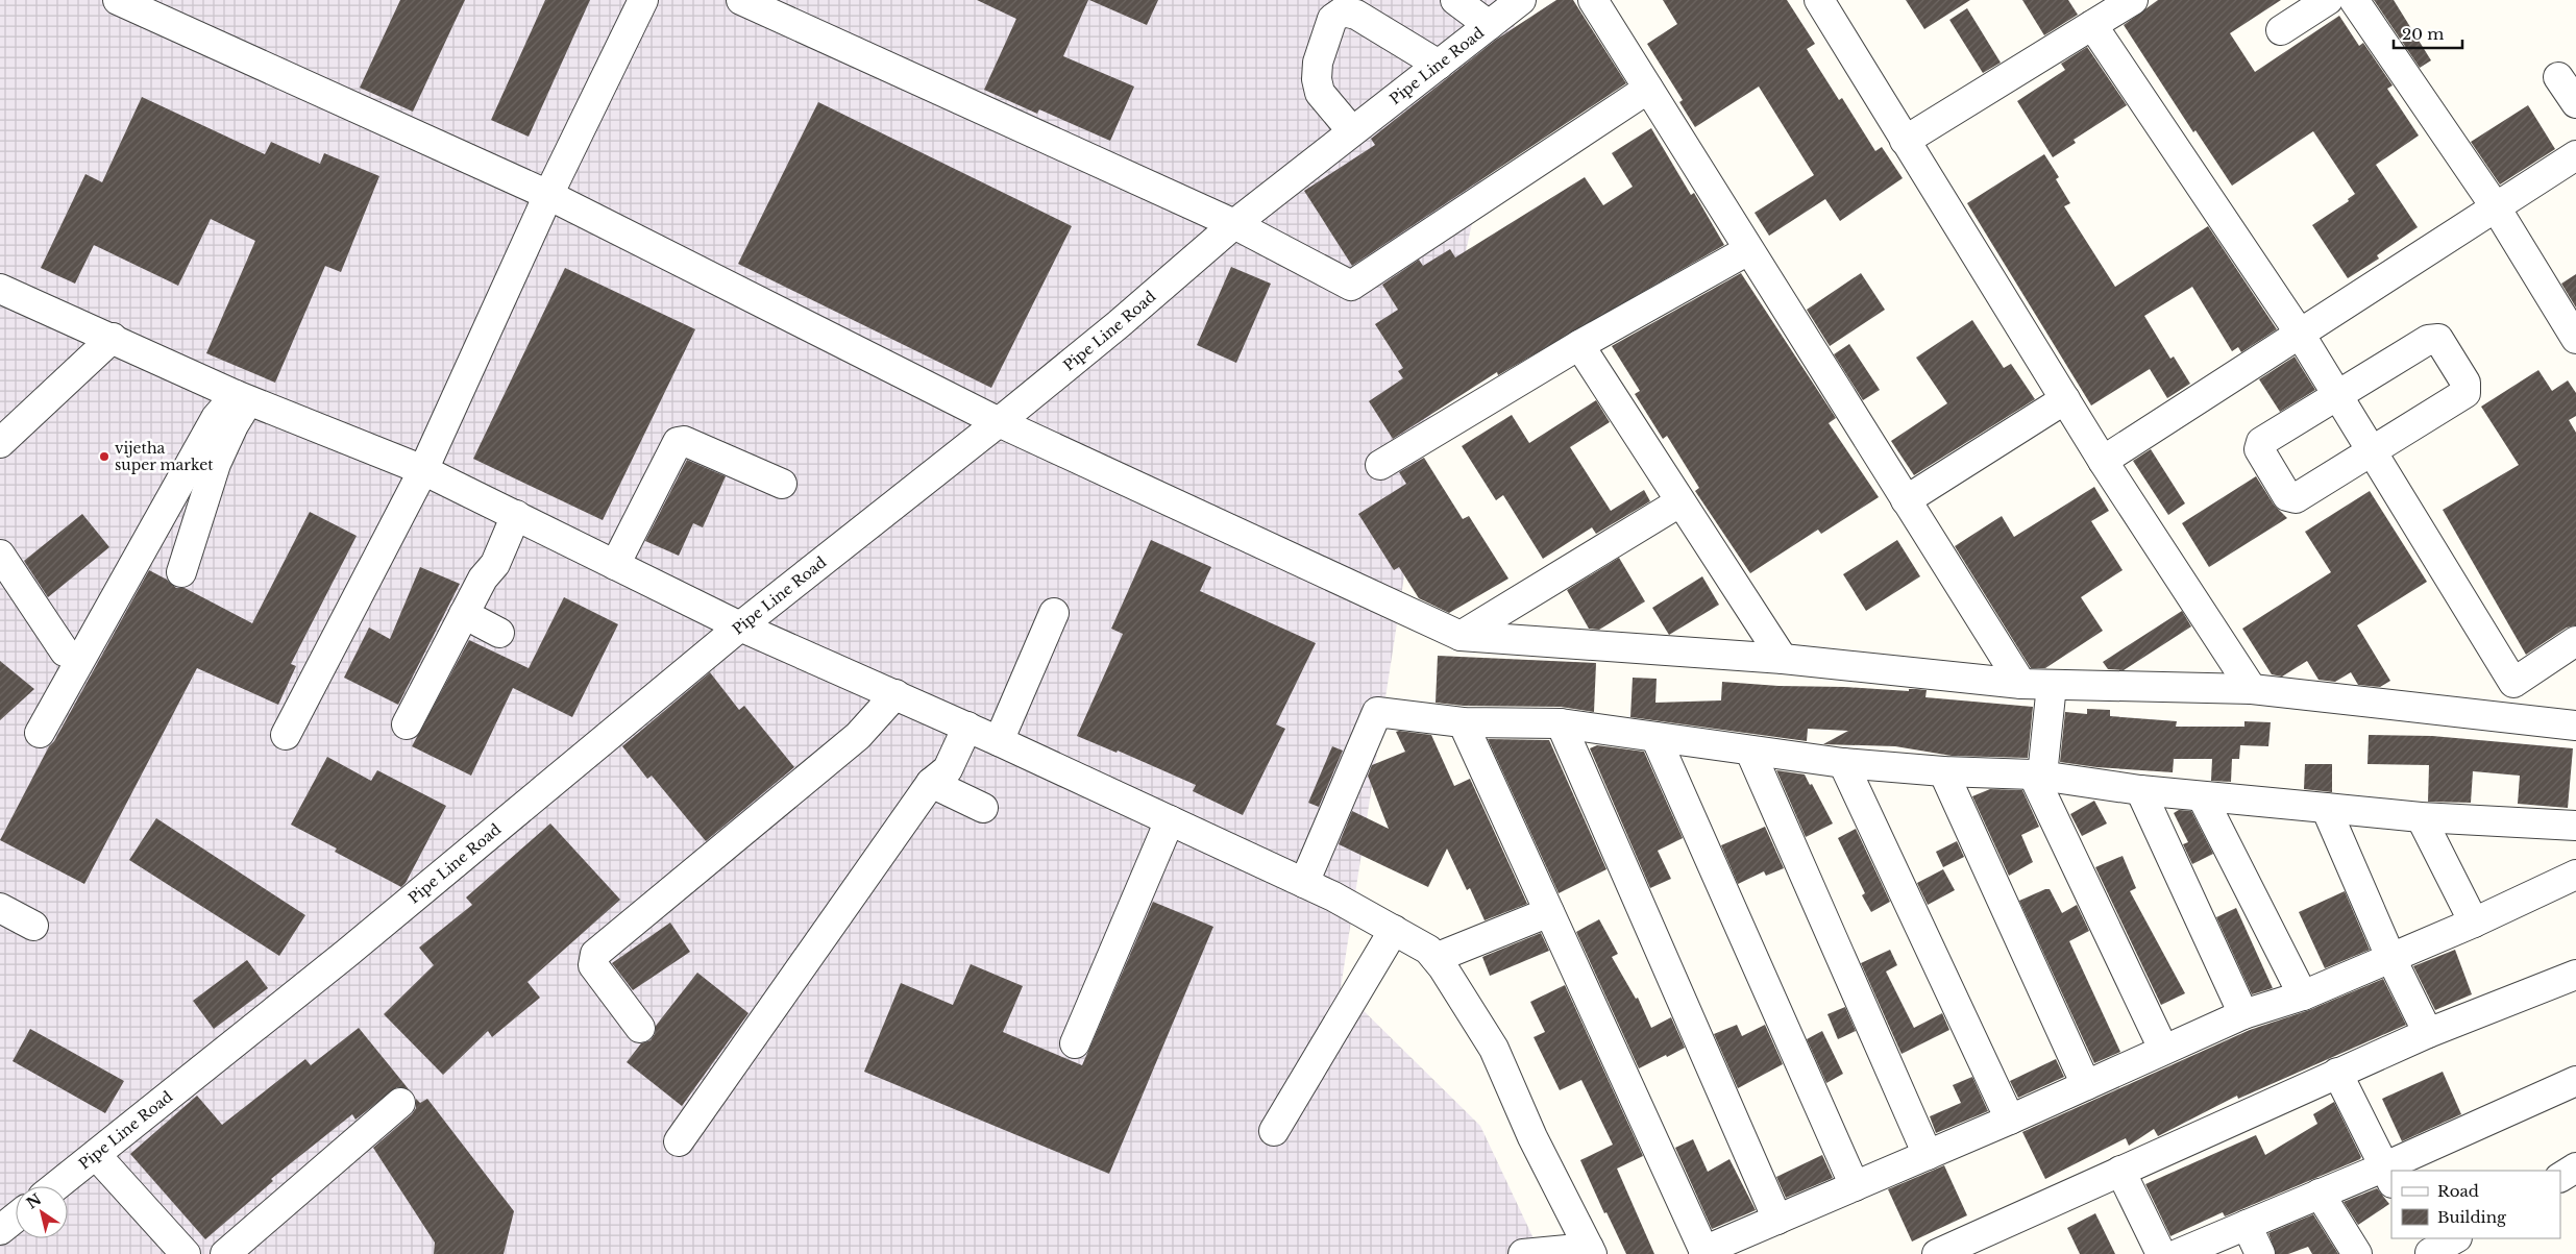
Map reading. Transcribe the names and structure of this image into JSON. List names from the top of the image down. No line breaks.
{"streets":{"street":["Pipe Line Road"]},"places":["vijetha super market"],"legend":["Road","Building"],"scale_bar":"20 m","north":"top left"}
